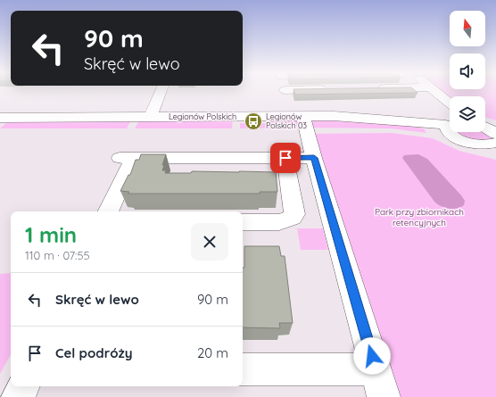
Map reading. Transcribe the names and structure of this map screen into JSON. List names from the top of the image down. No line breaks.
{"streets":{"street":["Legionów Polskich"]},"parks":["Park przy zbiornikach retencyjnych"],"places":{"bus stop":["Legionów Polskich 03"]},"north":"top","page":{"turn":["90 m","Skręć w lewo"],"heading":["1 min","110 m · 07:55"],"list":[{"name":"Skręć w lewo","value":"90 m"},{"name":"Cel podróży","value":"20 m"}]}}
